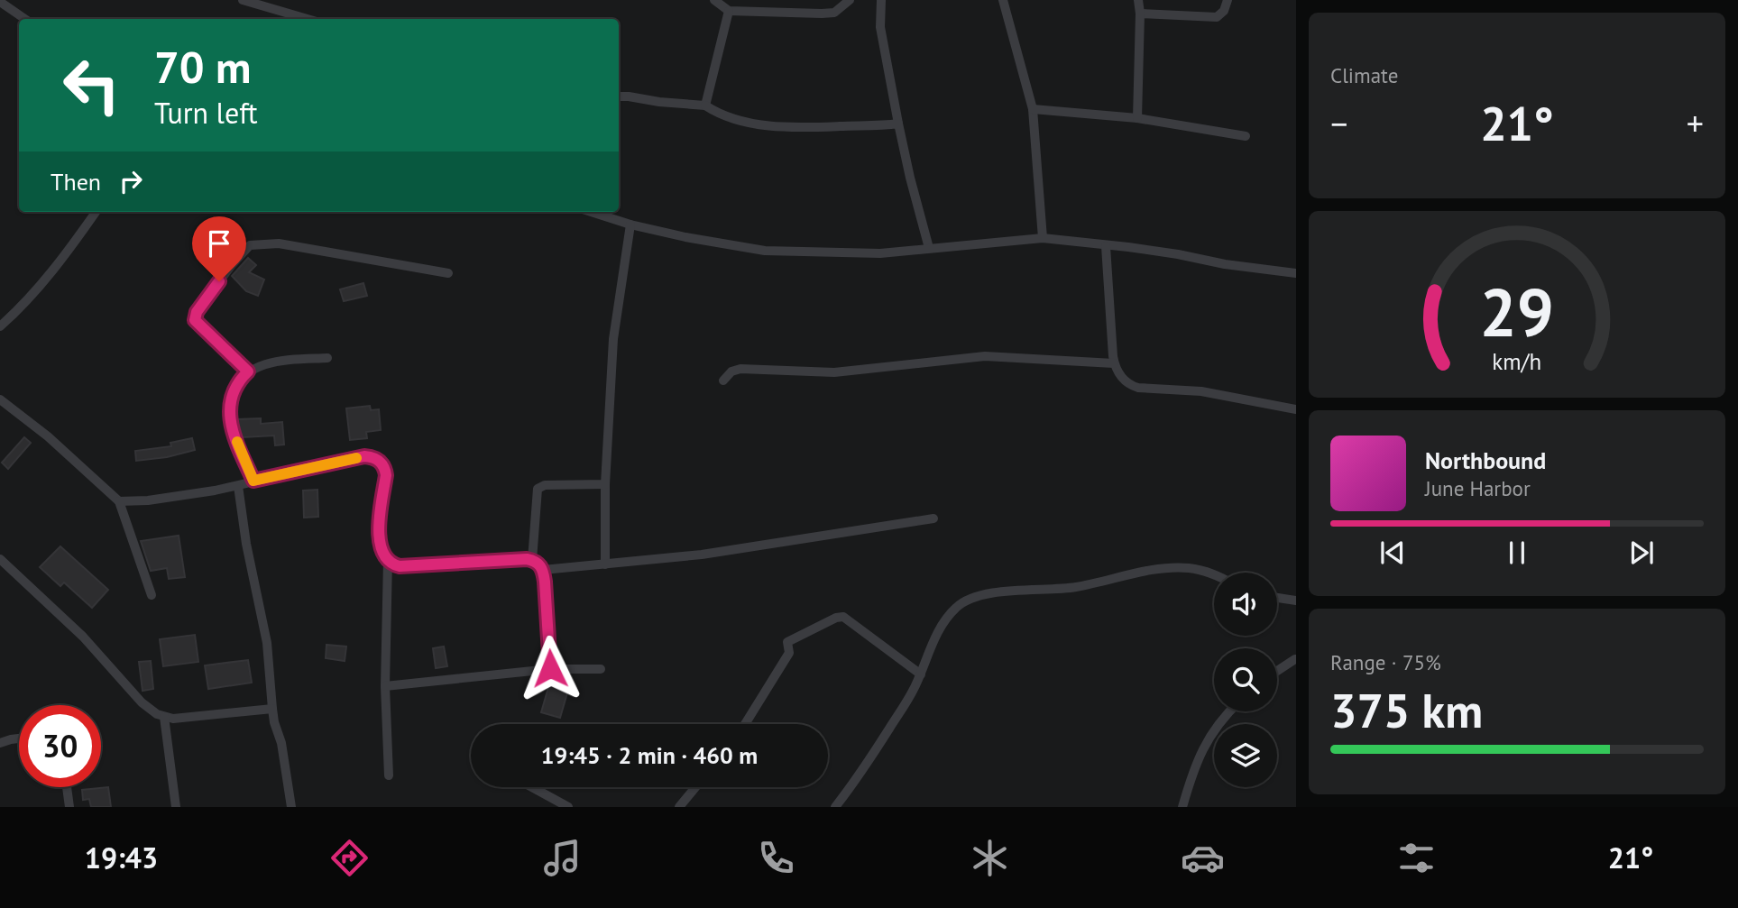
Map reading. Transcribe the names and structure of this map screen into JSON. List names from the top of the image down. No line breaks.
{"page":{"tile":["Climate",["Range · 75%","375 km"]],"turn":["70 m","Turn left"],"heat":["−","21°","+"],"then":"Then","song":["Northbound","June Harbor"],"limit":"30","trip":"19:45 · 2 min · 460 m","tabs":["19:43","21°"],"gauge":["29","km/h"]}}
